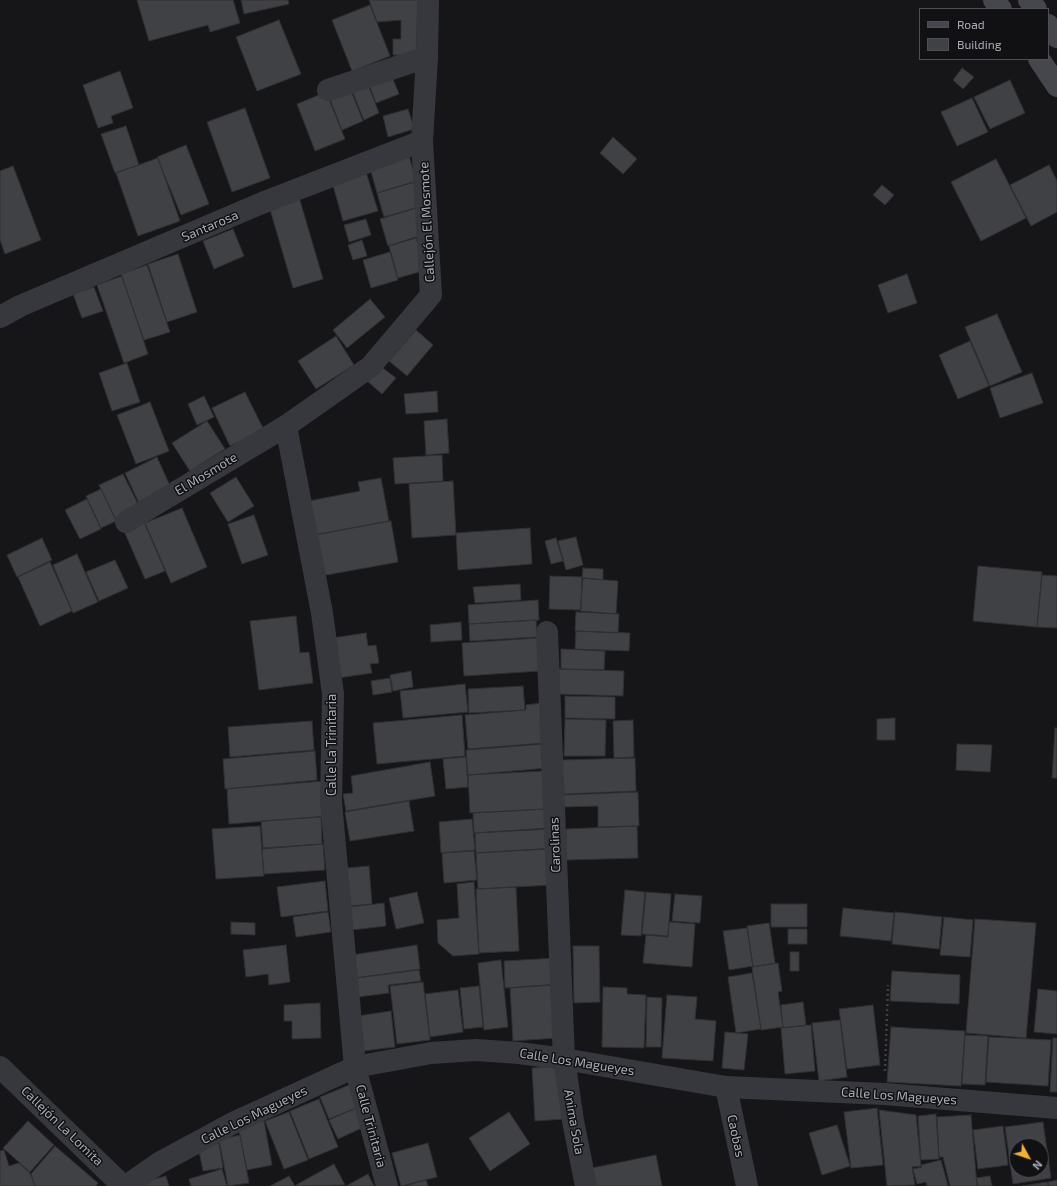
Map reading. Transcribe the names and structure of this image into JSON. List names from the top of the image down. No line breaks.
{"streets":{"street":["Callejón El Mosmote","Santarosa","El Mosmote","Calle La Trinitaria","Carolinas","Calle Los Magueyes","Anima Sola","Callejón La Lomita","Calle Trinitaria","Caobas"]},"crossings":[["Callejón El Mosmote","Santarosa"],["Callejón El Mosmote","El Mosmote"],["Callejón El Mosmote","Calle La Trinitaria"],["El Mosmote","Calle La Trinitaria"],["Calle La Trinitaria","Calle Los Magueyes"],["Calle La Trinitaria","Calle Trinitaria"],["Carolinas","Calle Los Magueyes"],["Carolinas","Anima Sola"],["Calle Los Magueyes","Anima Sola"],["Calle Los Magueyes","Callejón La Lomita"],["Calle Los Magueyes","Calle Trinitaria"],["Calle Los Magueyes","Caobas"]],"legend":["Road","Building"],"north":"bottom right"}
